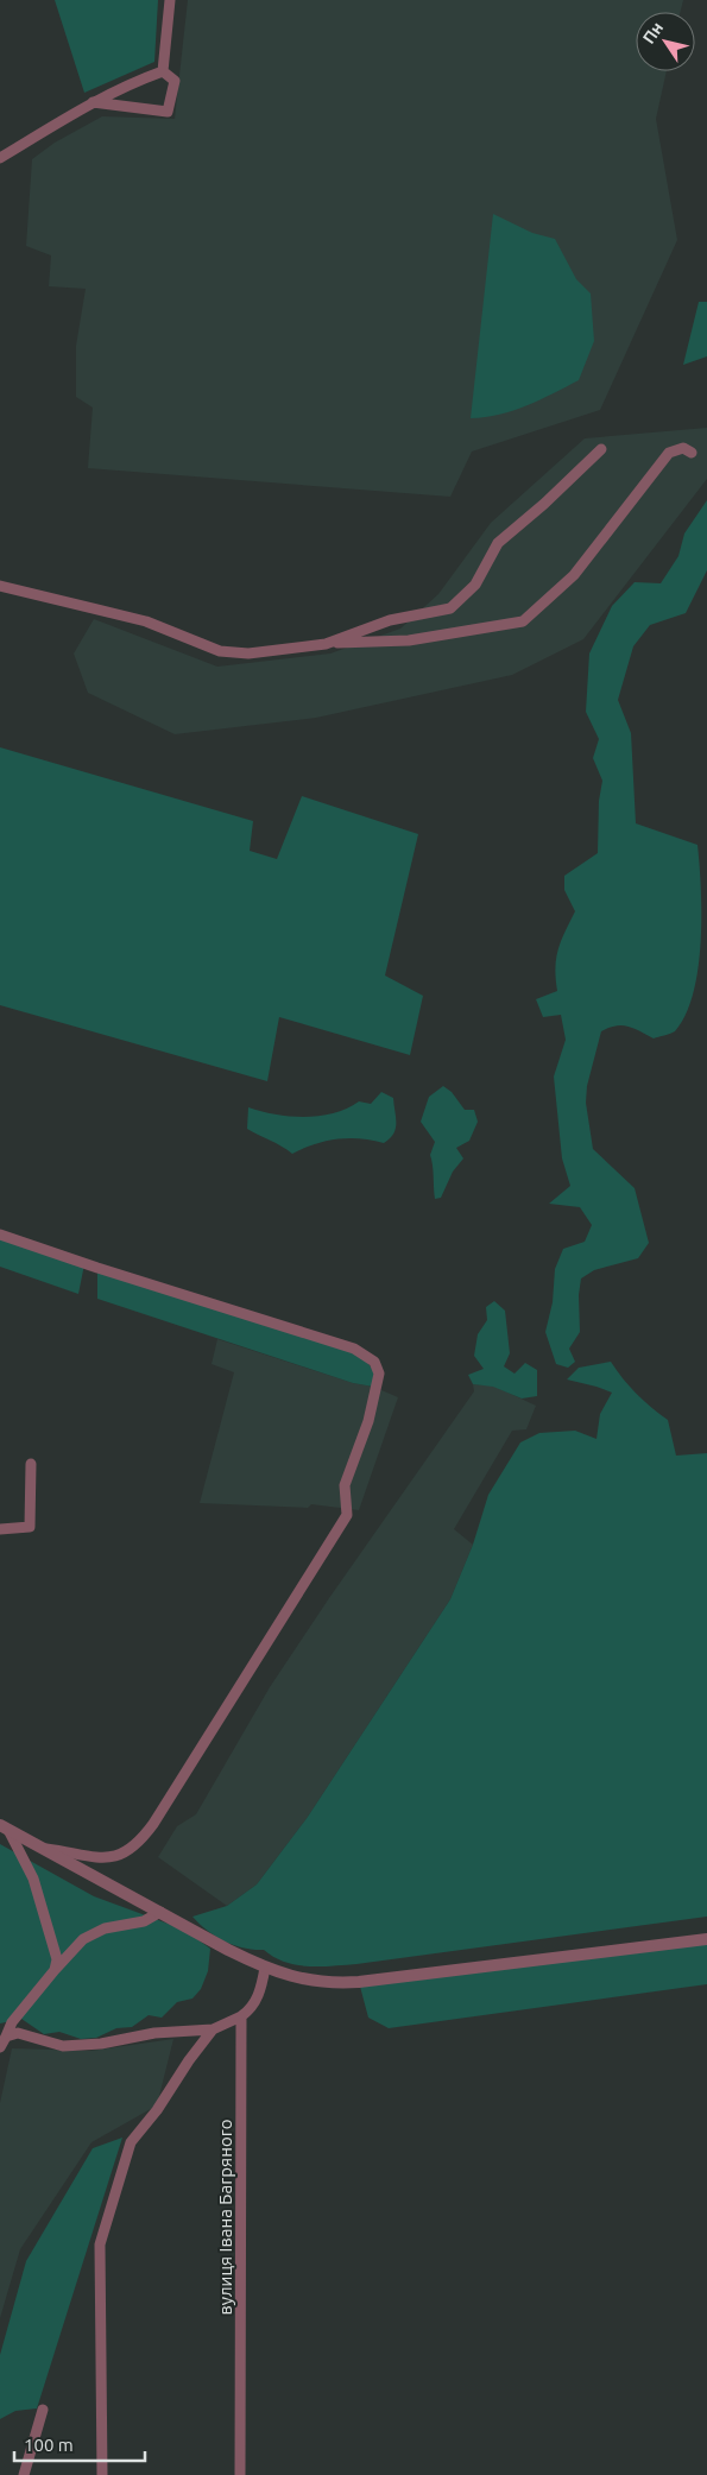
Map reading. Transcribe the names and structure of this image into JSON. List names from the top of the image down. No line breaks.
{"streets":{"street":["вулиця Івана Багряного"]},"scale_bar":"100 m","north":"top left"}
